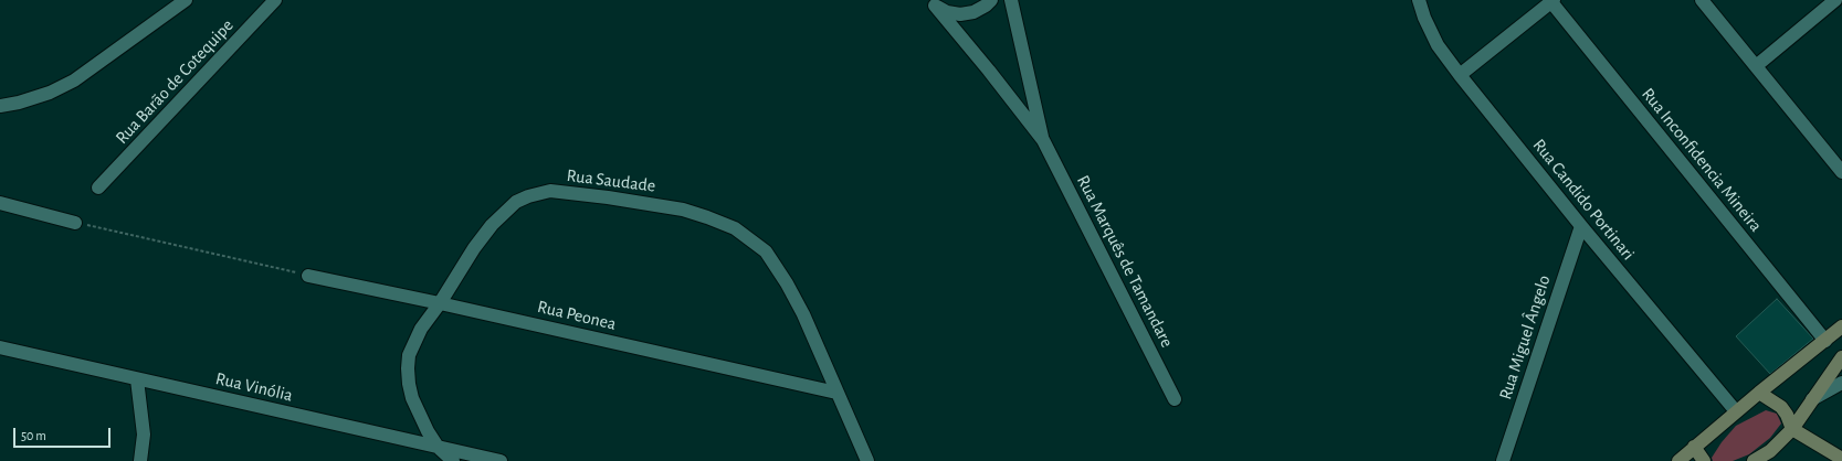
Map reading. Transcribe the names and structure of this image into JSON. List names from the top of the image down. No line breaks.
{"streets":{"street":["Rua Barão de Cotequipe","Rua Inconfidencia Mineira","Rua Saudade","Rua Candido Portinari","Rua Marquês de Tamandare","Rua Peonea","Rua Miguel Ângelo","Rua Vinólia"]},"crossings":[["Rua Saudade","Rua Peonea"],["Rua Saudade","Rua Vinólia"],["Rua Candido Portinari","Rua Miguel Ângelo"]],"scale_bar":"50 m"}
